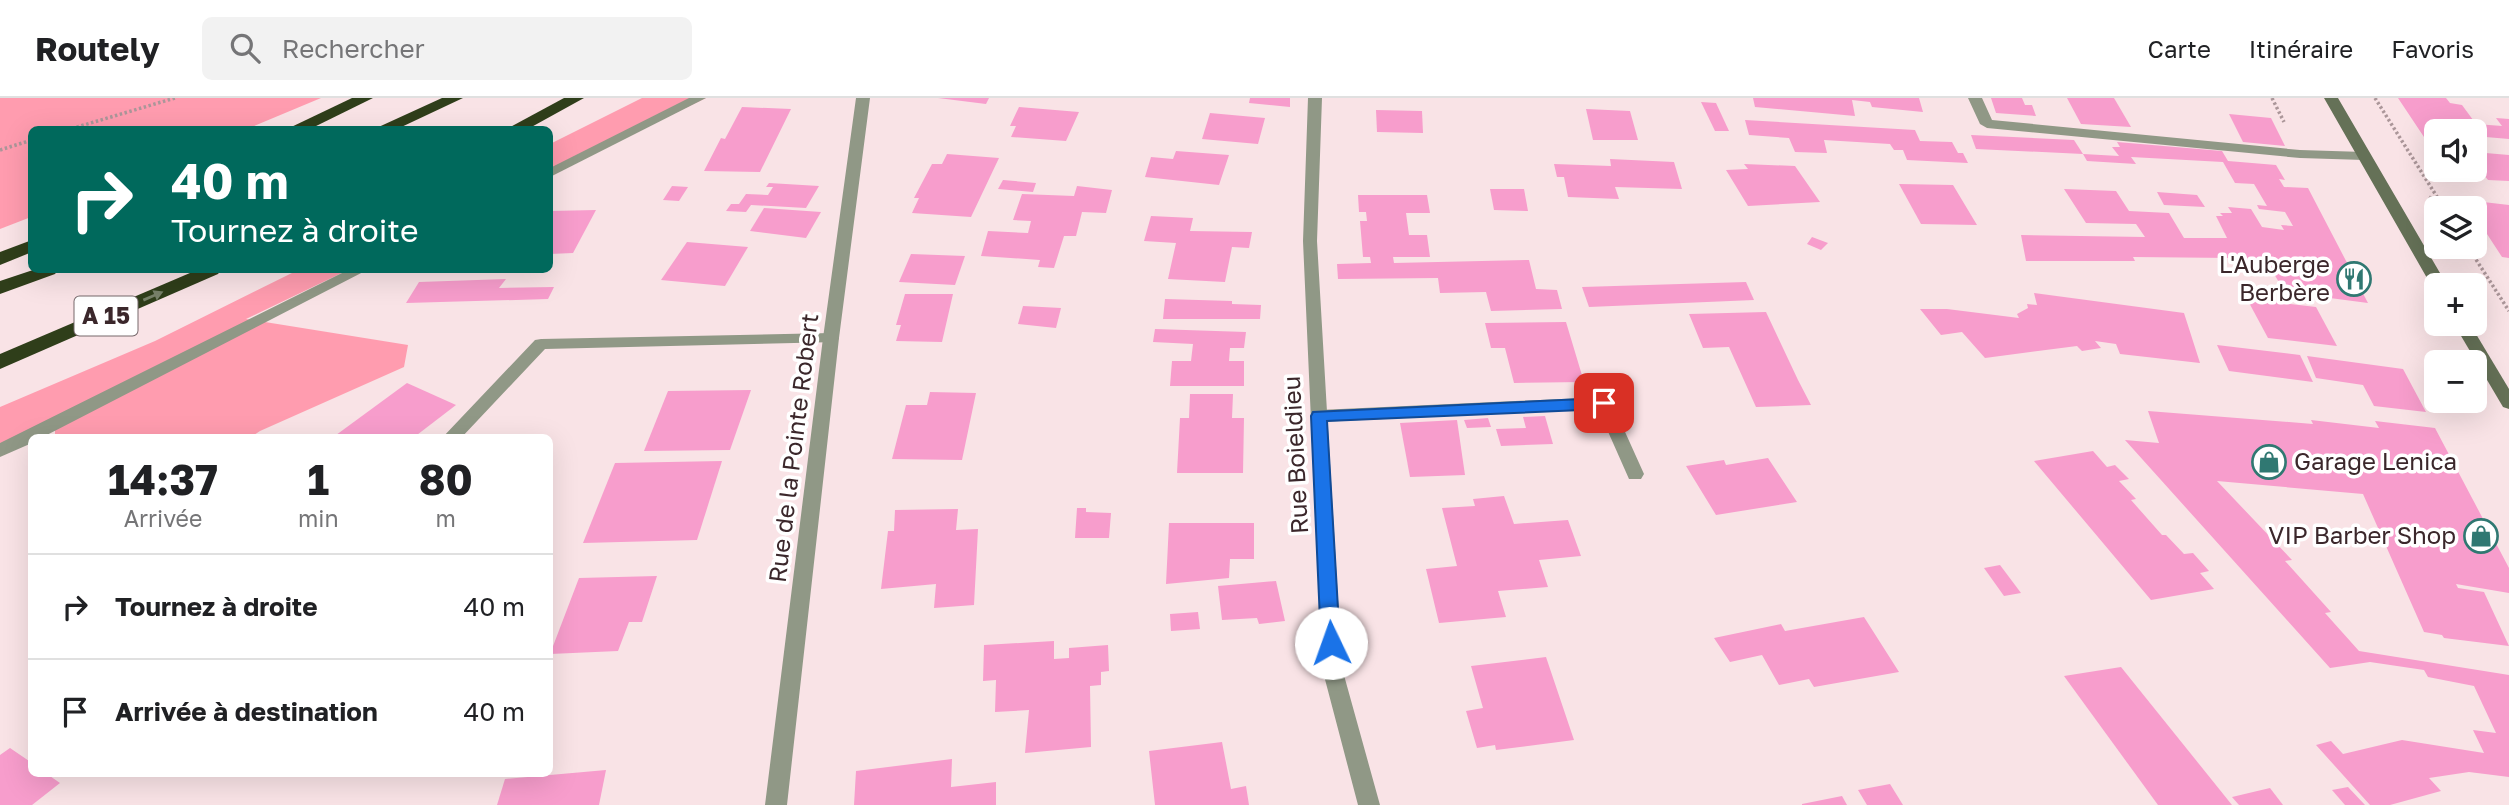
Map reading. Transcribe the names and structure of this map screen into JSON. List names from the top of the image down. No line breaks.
{"streets":{"highway":["A 15"],"street":["Rue de la Pointe Robert","Rue Boieldieu"]},"places":{"restaurant":["L'Auberge Berbère"],"shop":["Garage Lenica","VIP Barber Shop"]},"page":{"header":"Routely","search":"Rechercher","nav":["Carte","Itinéraire","Favoris"],"map_buttons":["+","−"],"turn":["40 m","Tournez à droite"],"eta":["14:37","Arrivée","1","min","80","m"],"list":[{"name":"Tournez à droite","value":"40 m"},{"name":"Arrivée à destination","value":"40 m"}]}}
